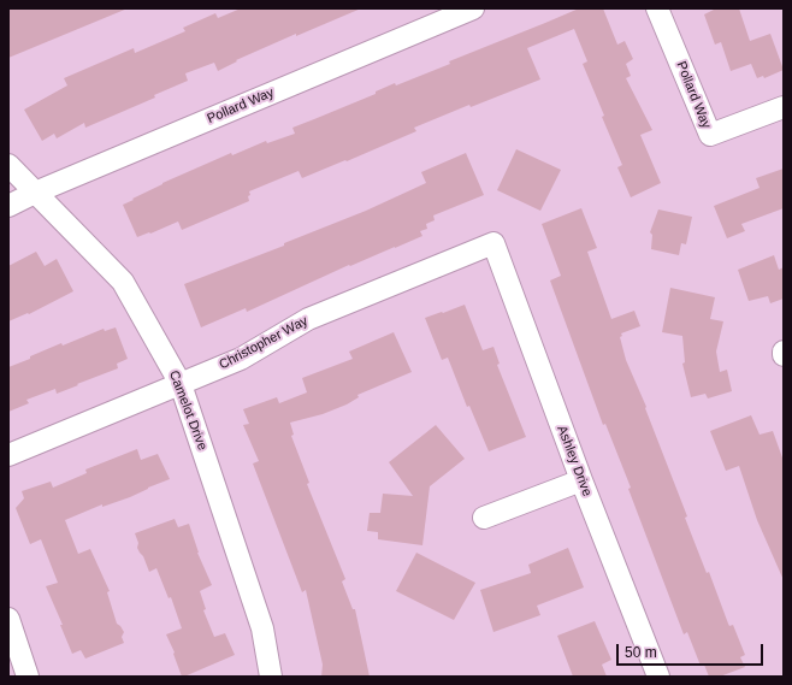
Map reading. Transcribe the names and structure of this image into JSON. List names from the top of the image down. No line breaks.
{"streets":{"street":["Pollard Way","Christopher Way","Camelot Drive","Ashley Drive"]},"crossings":[["Pollard Way","Camelot Drive"],["Christopher Way","Camelot Drive"],["Christopher Way","Ashley Drive"]],"scale_bar":"50 m"}
